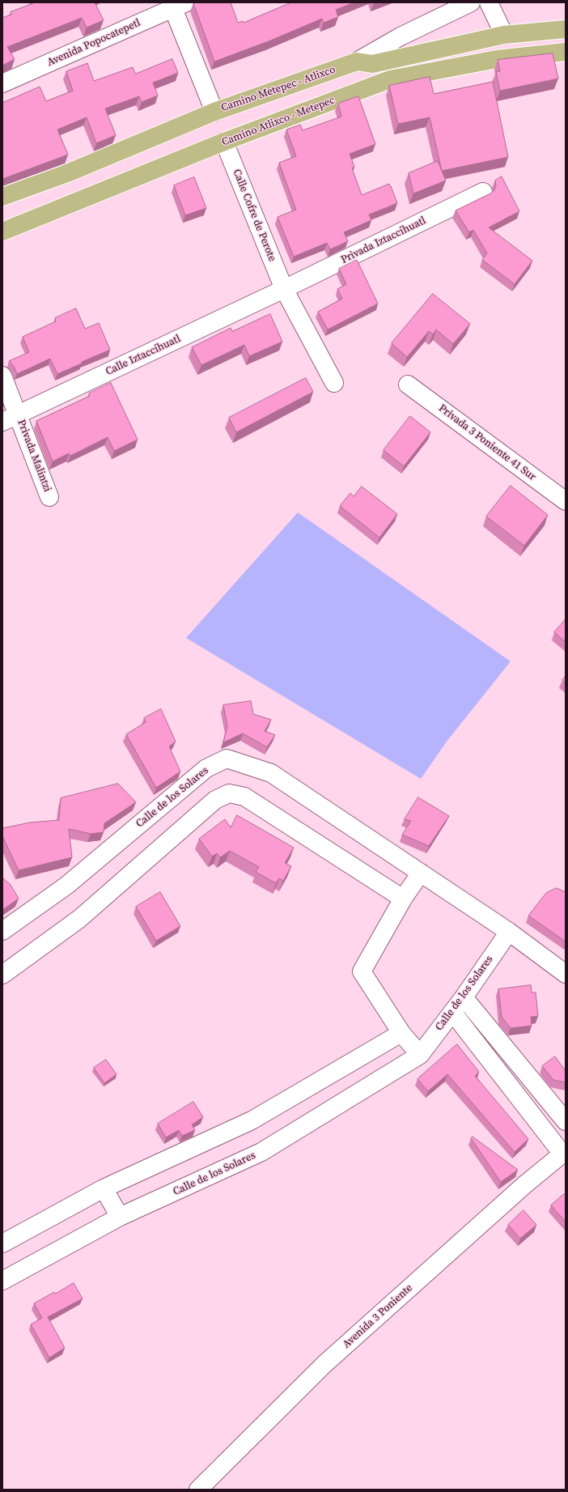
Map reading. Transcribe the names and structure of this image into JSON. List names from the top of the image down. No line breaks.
{"streets":{"main road":["Camino Metepec - Atlixco","Camino Atlixco - Metepec"],"street":["Avenida Popocatepetl","Calle Cofre de Perote","Privada Iztaccíhuatl","Calle Iztaccíhuatl","Privada 3 Poniente 41 Sur","Privada Malintzi","Calle de los Solares","Avenida 3 Poniente"]},"crossings":[["Camino Atlixco - Metepec","Calle Cofre de Perote"],["Calle Cofre de Perote","Privada Iztaccíhuatl"],["Calle Cofre de Perote","Calle Iztaccíhuatl"],["Privada Iztaccíhuatl","Calle Iztaccíhuatl"],["Calle Iztaccíhuatl","Privada Malintzi"]]}
